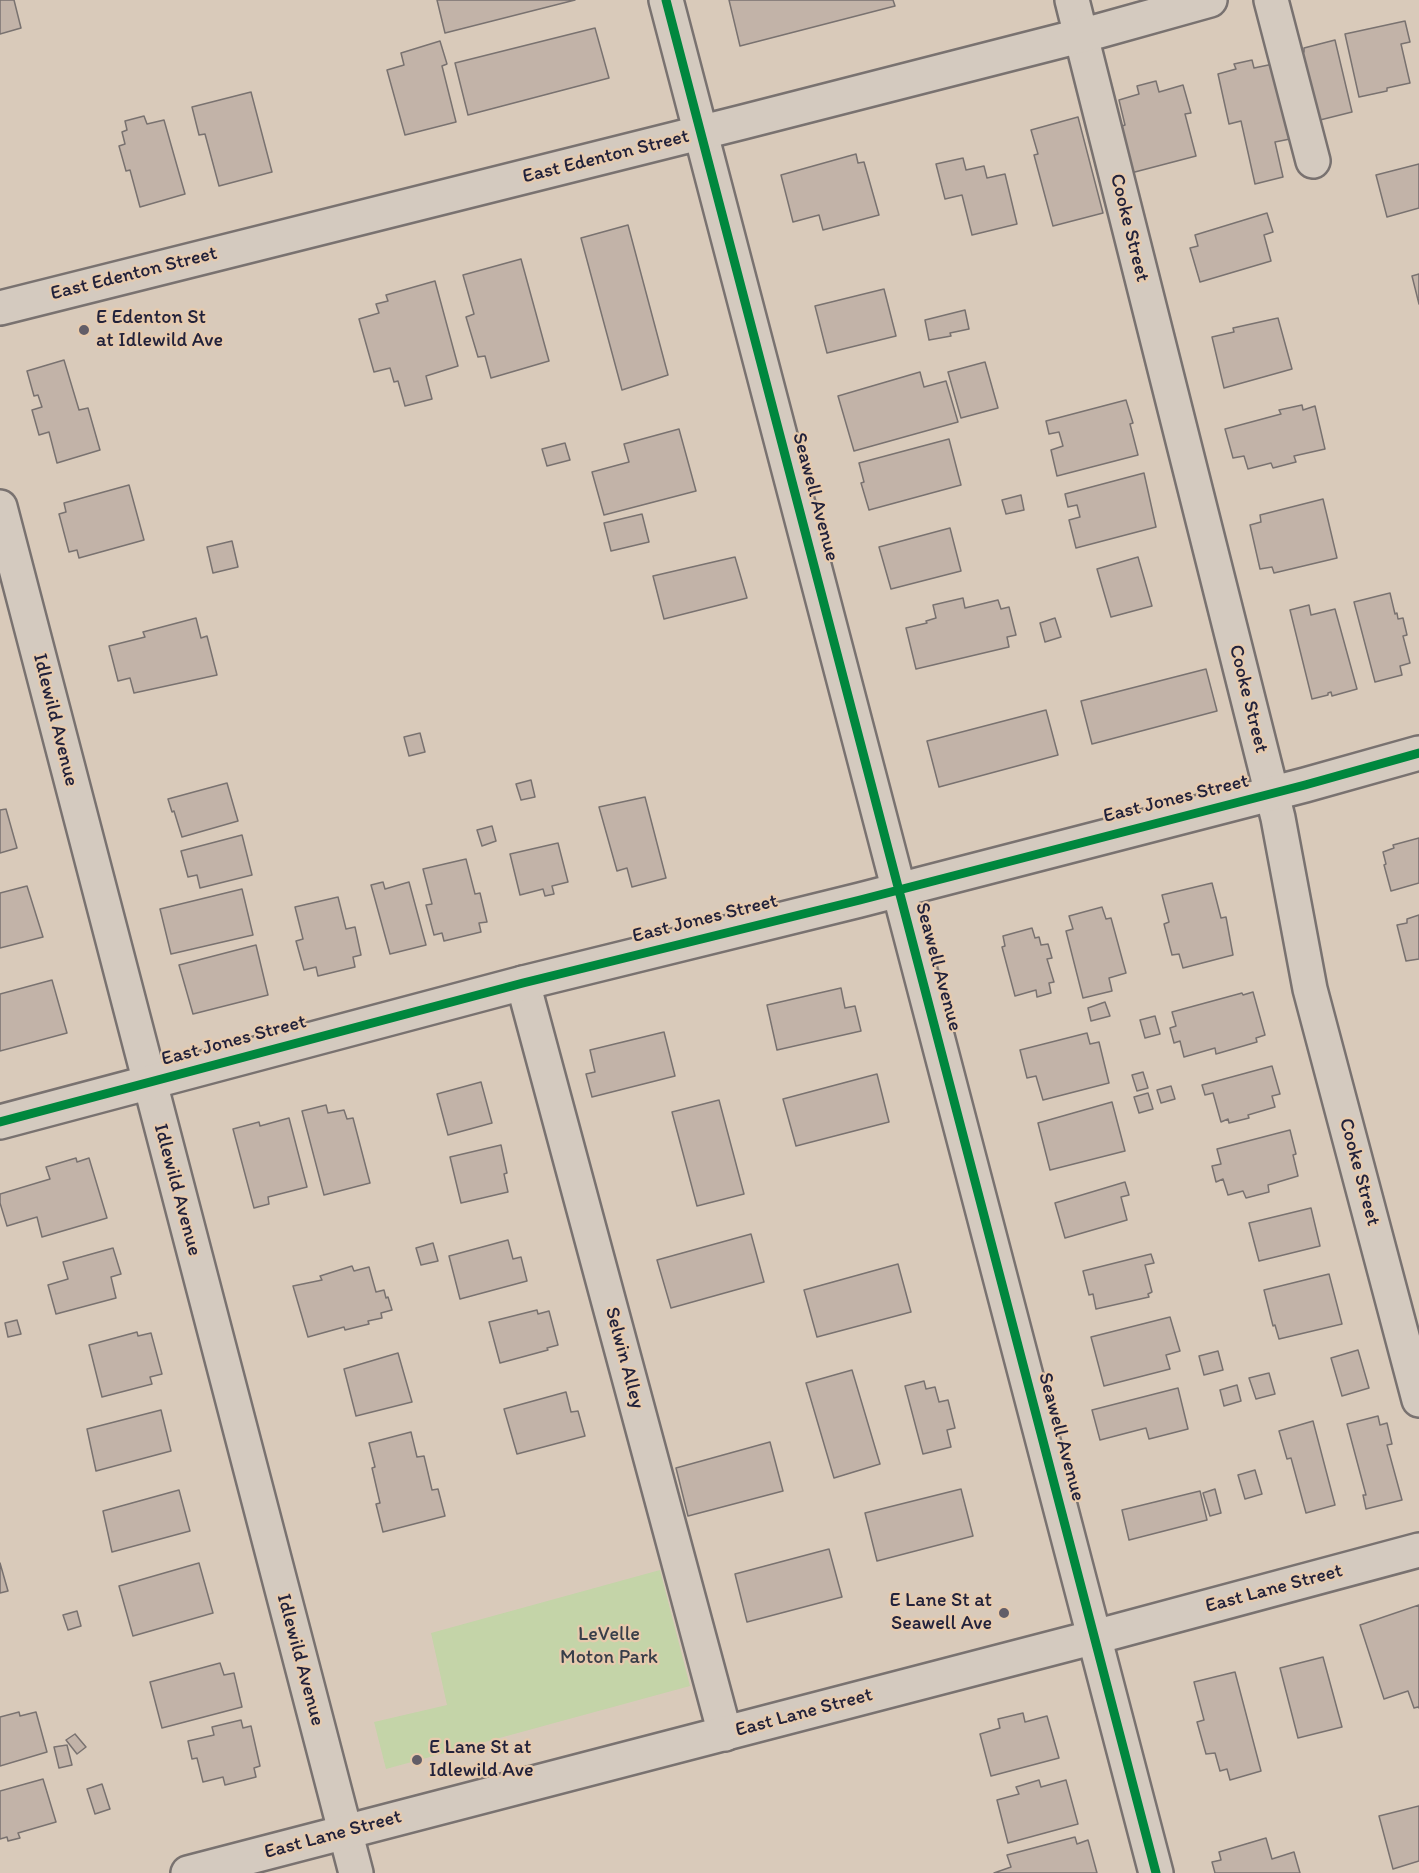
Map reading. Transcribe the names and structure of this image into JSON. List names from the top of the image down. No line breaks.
{"streets":{"street":["East Edenton Street","Cooke Street","Seawell Avenue","Idlewild Avenue","East Jones Street","Selwin Alley","East Lane Street"]},"crossings":[["East Edenton Street","Cooke Street"],["East Edenton Street","Seawell Avenue"],["Cooke Street","East Jones Street"],["Seawell Avenue","East Jones Street"],["Seawell Avenue","East Lane Street"],["Idlewild Avenue","East Jones Street"],["Idlewild Avenue","East Lane Street"],["East Jones Street","Selwin Alley"],["Selwin Alley","East Lane Street"]],"parks":["LeVelle Moton Park"],"places":["E Edenton St at Idlewild Ave","E Lane St at Seawell Ave","E Lane St at Idlewild Ave"]}
